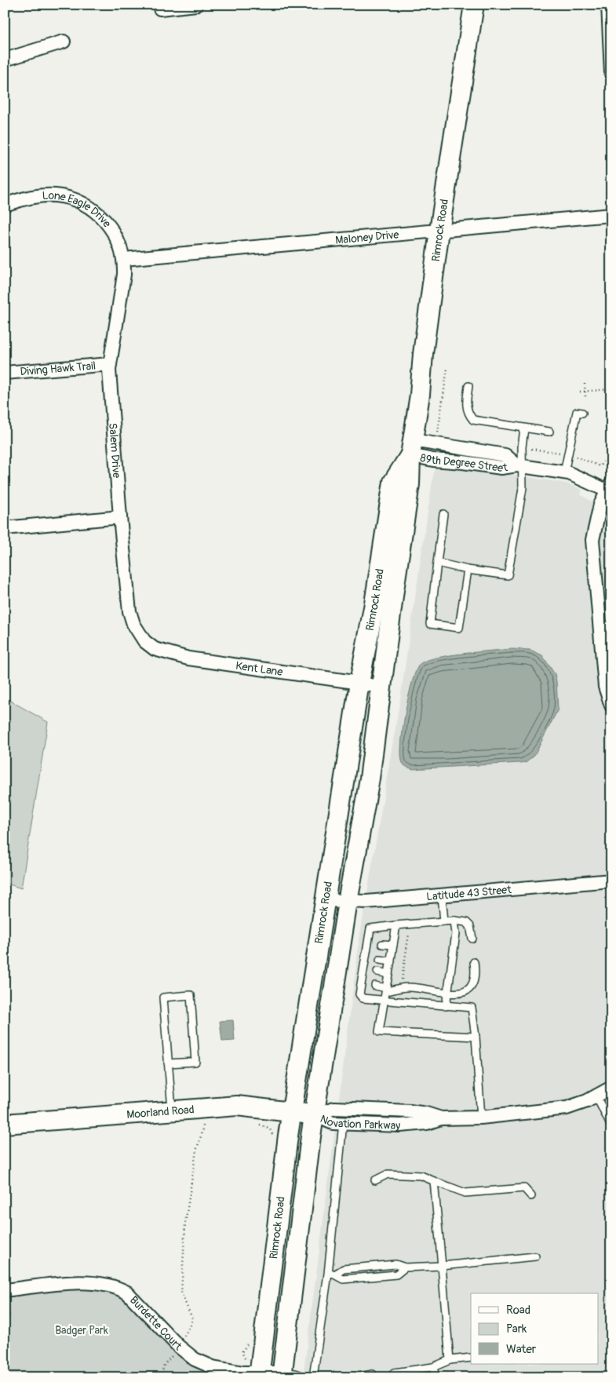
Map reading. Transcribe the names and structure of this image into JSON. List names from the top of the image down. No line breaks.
{"streets":{"main road":["Rimrock Road","Moorland Road"],"street":["Lone Eagle Drive","Maloney Drive","Diving Hawk Trail","Salem Drive","89th Degree Street","Kent Lane","Latitude 43 Street","Novation Parkway","Burdette Court"]},"crossings":[["Lone Eagle Drive","Maloney Drive"],["Lone Eagle Drive","Salem Drive"],["Rimrock Road","Maloney Drive"],["Rimrock Road","89th Degree Street"],["Rimrock Road","Kent Lane"],["Rimrock Road","Latitude 43 Street"],["Rimrock Road","Moorland Road"],["Rimrock Road","Novation Parkway"],["Rimrock Road","Burdette Court"],["Maloney Drive","Salem Drive"],["Diving Hawk Trail","Salem Drive"],["Salem Drive","Kent Lane"],["Moorland Road","Novation Parkway"]],"parks":["Badger Park"],"legend":["Road","Park","Water"]}
